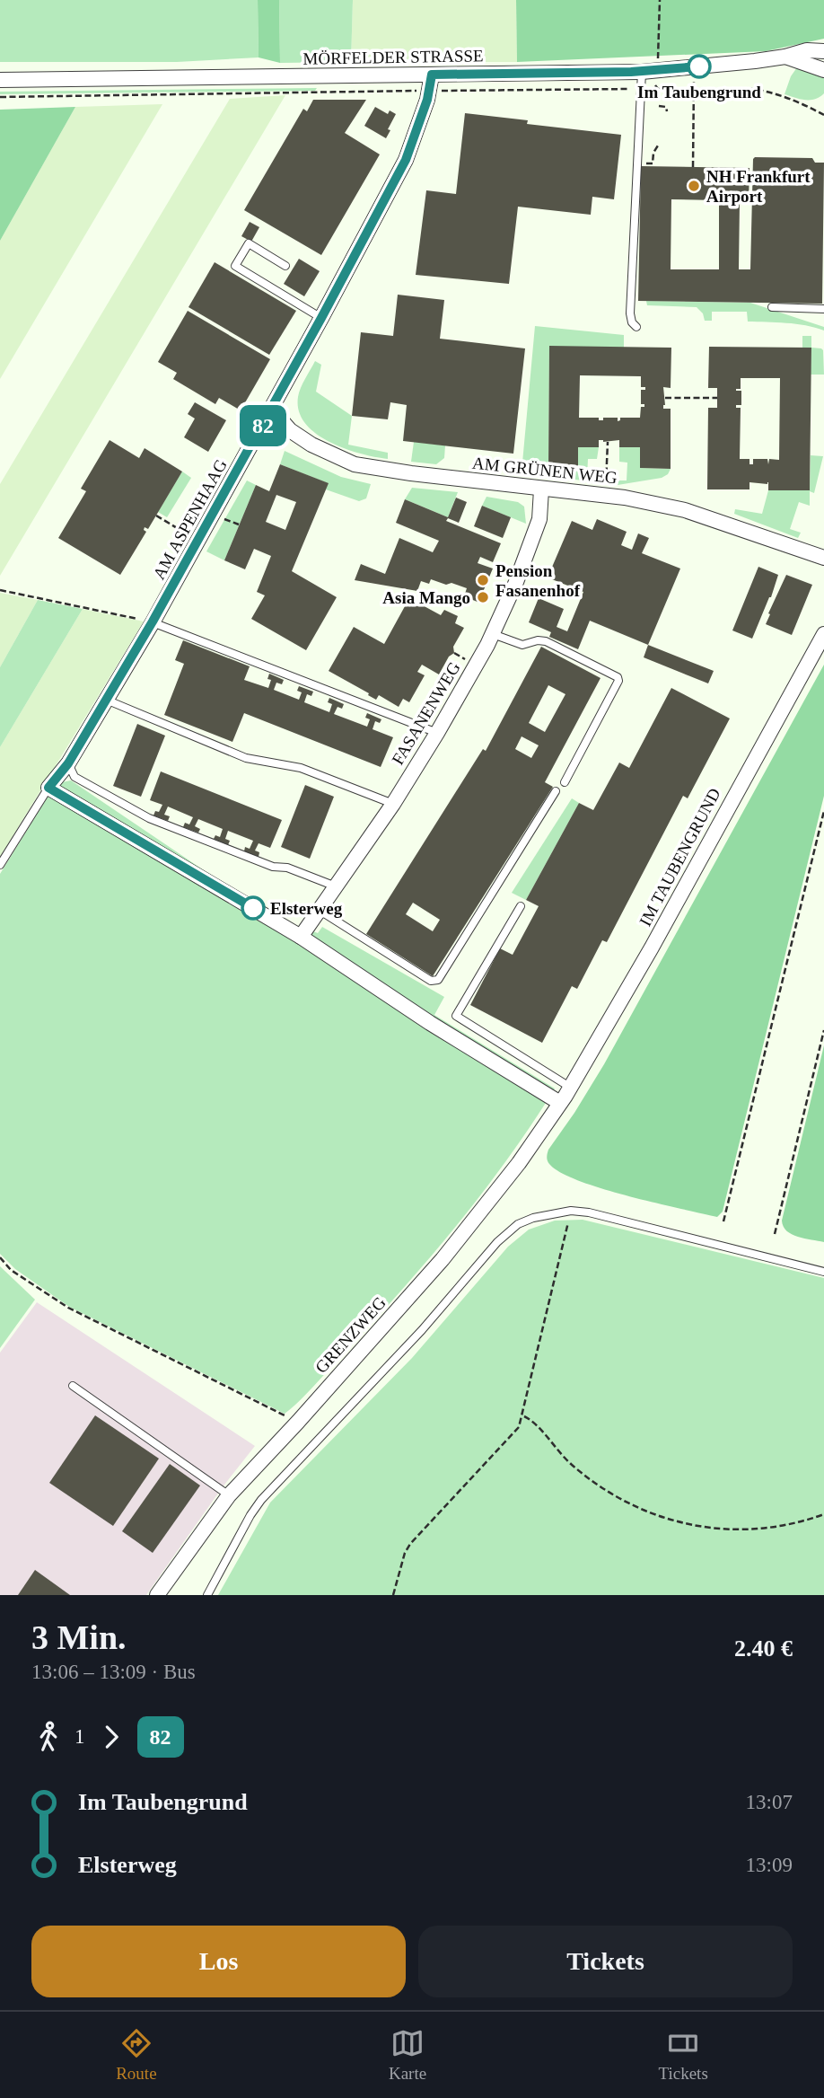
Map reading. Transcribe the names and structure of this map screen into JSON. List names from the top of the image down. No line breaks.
{"streets":{"street":["MÖRFELDER STRASSE","AM GRÜNEN WEG","AM ASPENHAAG","FASANENWEG","IM TAUBENGRUND","GRENZWEG"]},"crossings":[["MÖRFELDER STRASSE","AM ASPENHAAG"],["AM GRÜNEN WEG","AM ASPENHAAG"],["AM GRÜNEN WEG","FASANENWEG"],["IM TAUBENGRUND","GRENZWEG"]],"places":["Im Taubengrund","NH Frankfurt Airport","Pension Fasanenhof","Asia Mango","Elsterweg"],"lines":["bus line 82"],"page":{"on_map":"82","heading":["3 Min.","13:06 – 13:09 · Bus","2.40 €"],"legs":["1","82"],"list":[{"name":"Im Taubengrund","value":"13:07"},{"name":"Elsterweg","value":"13:09"}],"buttons":["Los","Tickets"],"tabs":["Route","Karte","Tickets"]}}
